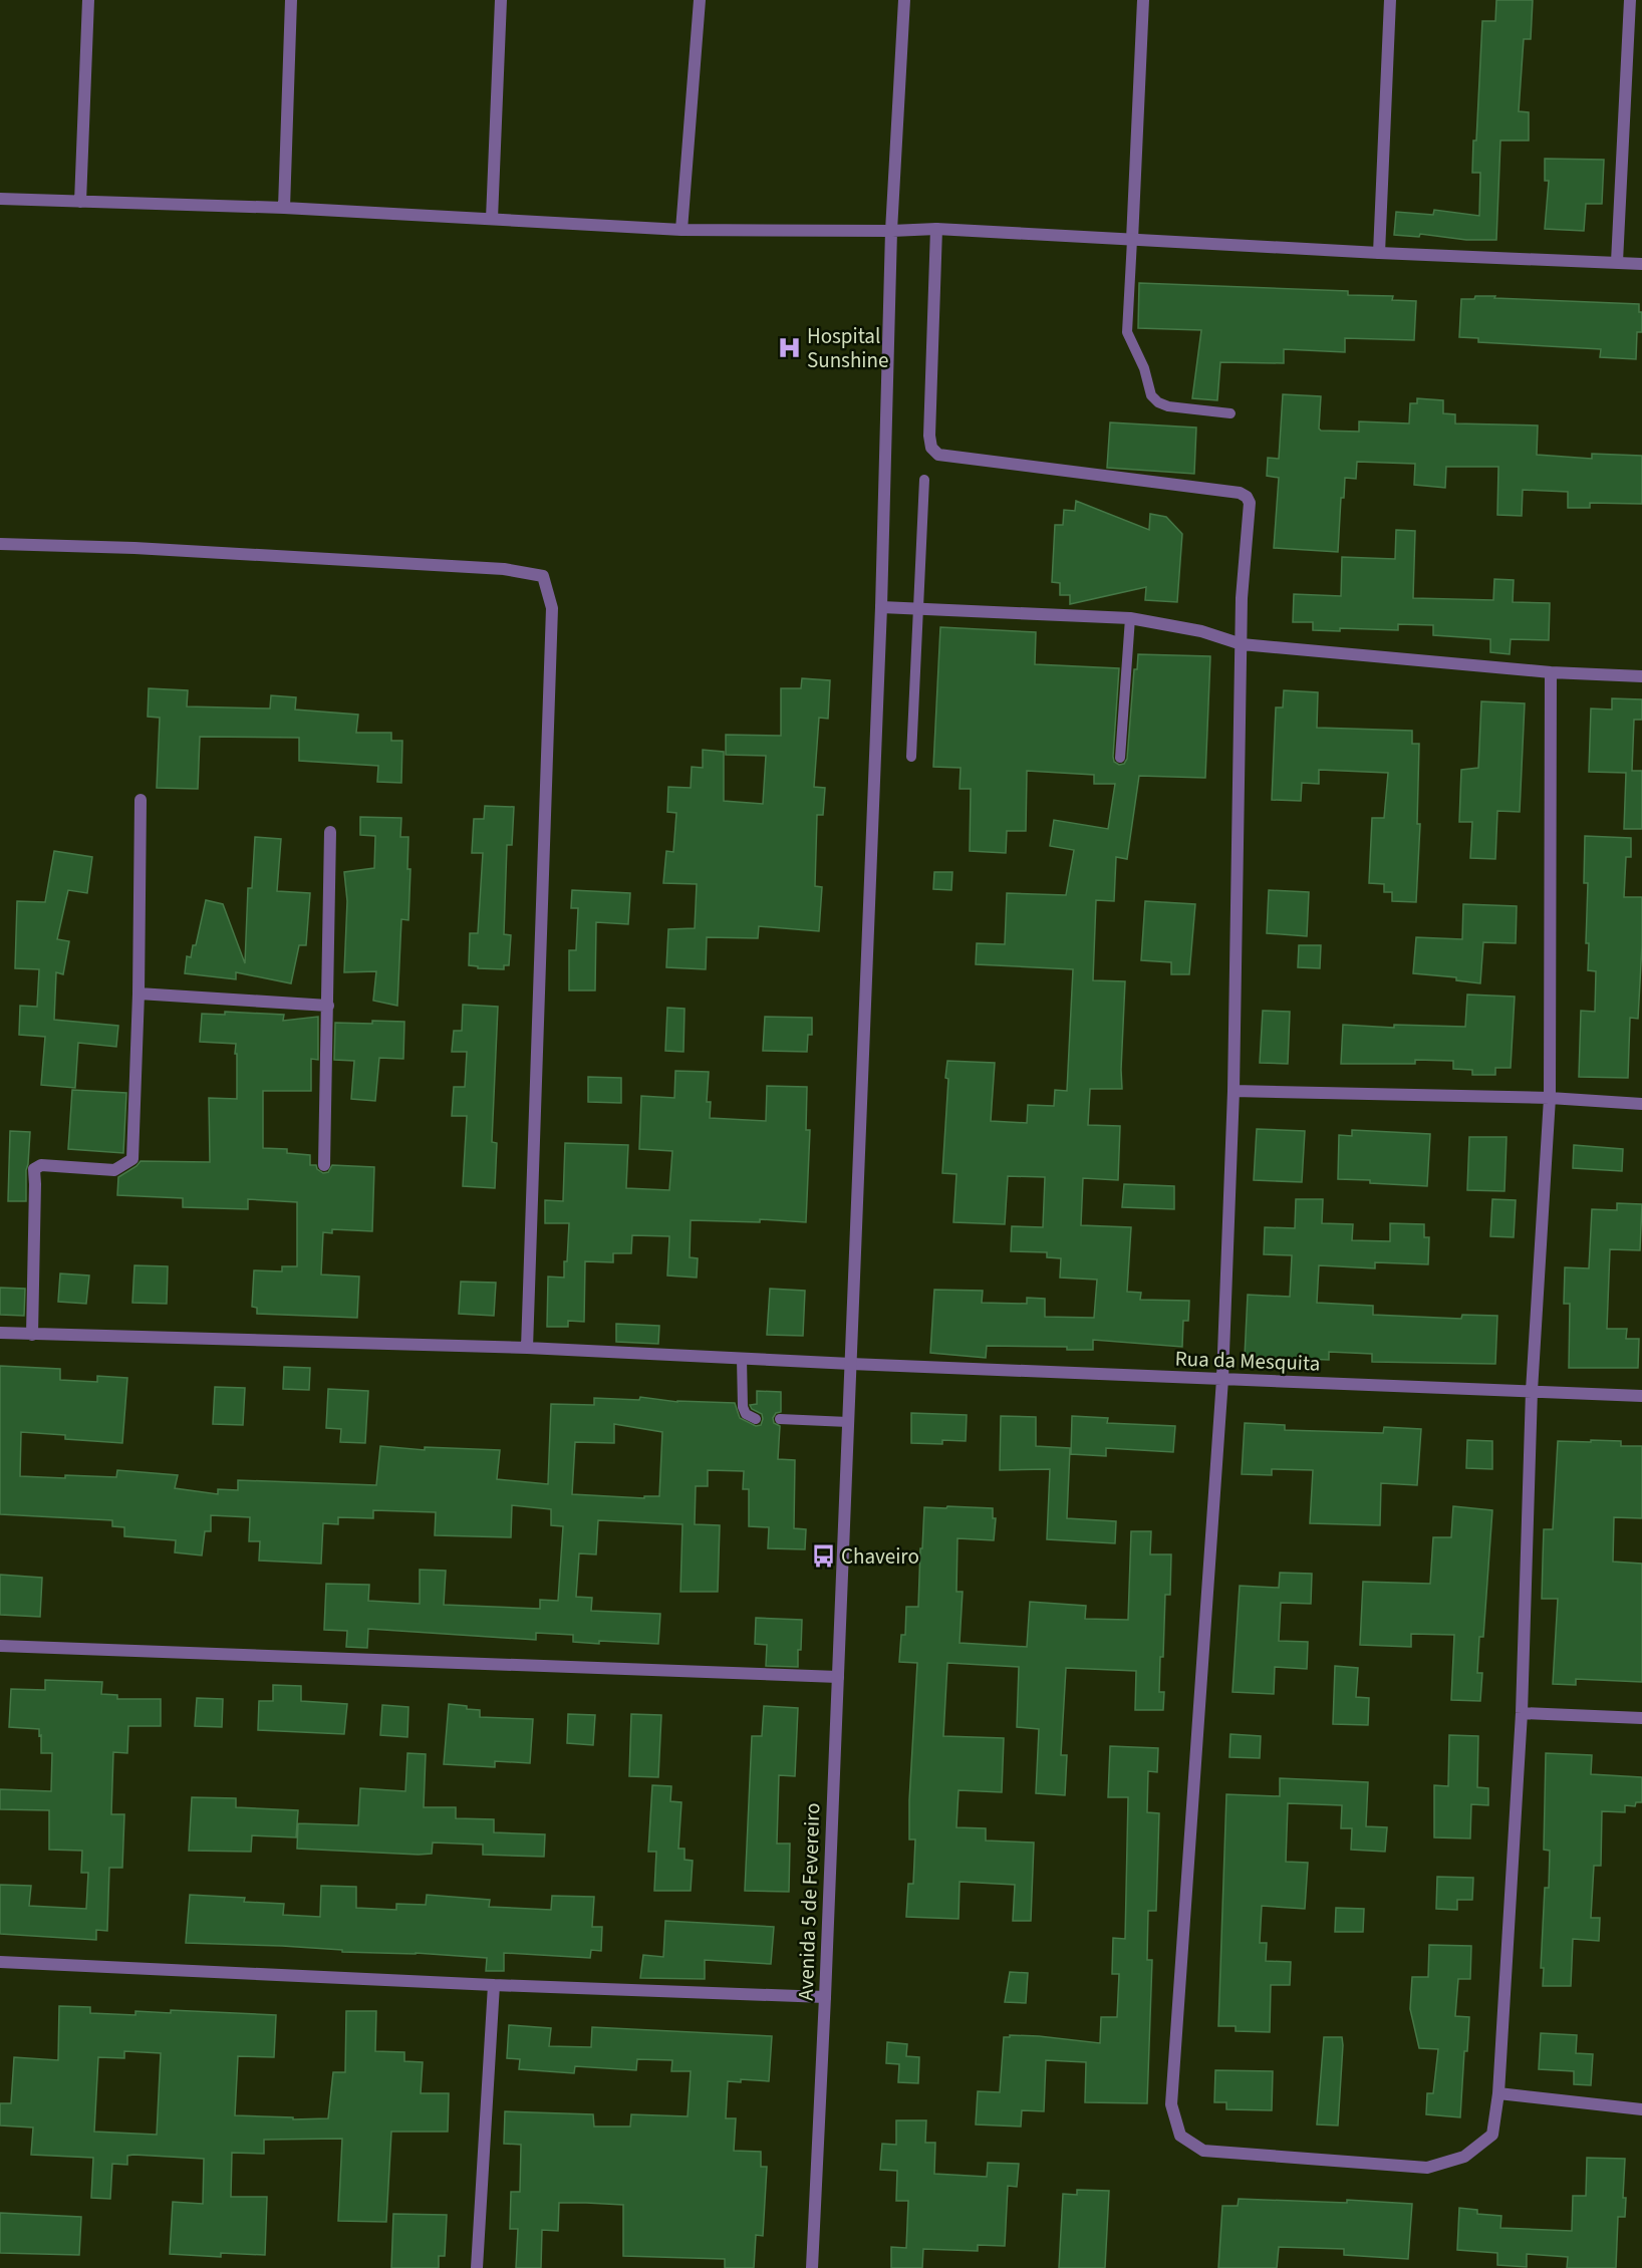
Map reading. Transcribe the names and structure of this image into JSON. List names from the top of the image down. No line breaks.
{"streets":{"street":["Rua da Mesquita","Avenida 5 de Fevereiro"]},"crossings":[["Rua da Mesquita","Avenida 5 de Fevereiro"]],"places":{"hospital":["Hospital Sunshine"],"bus stop":["Chaveiro"]}}
